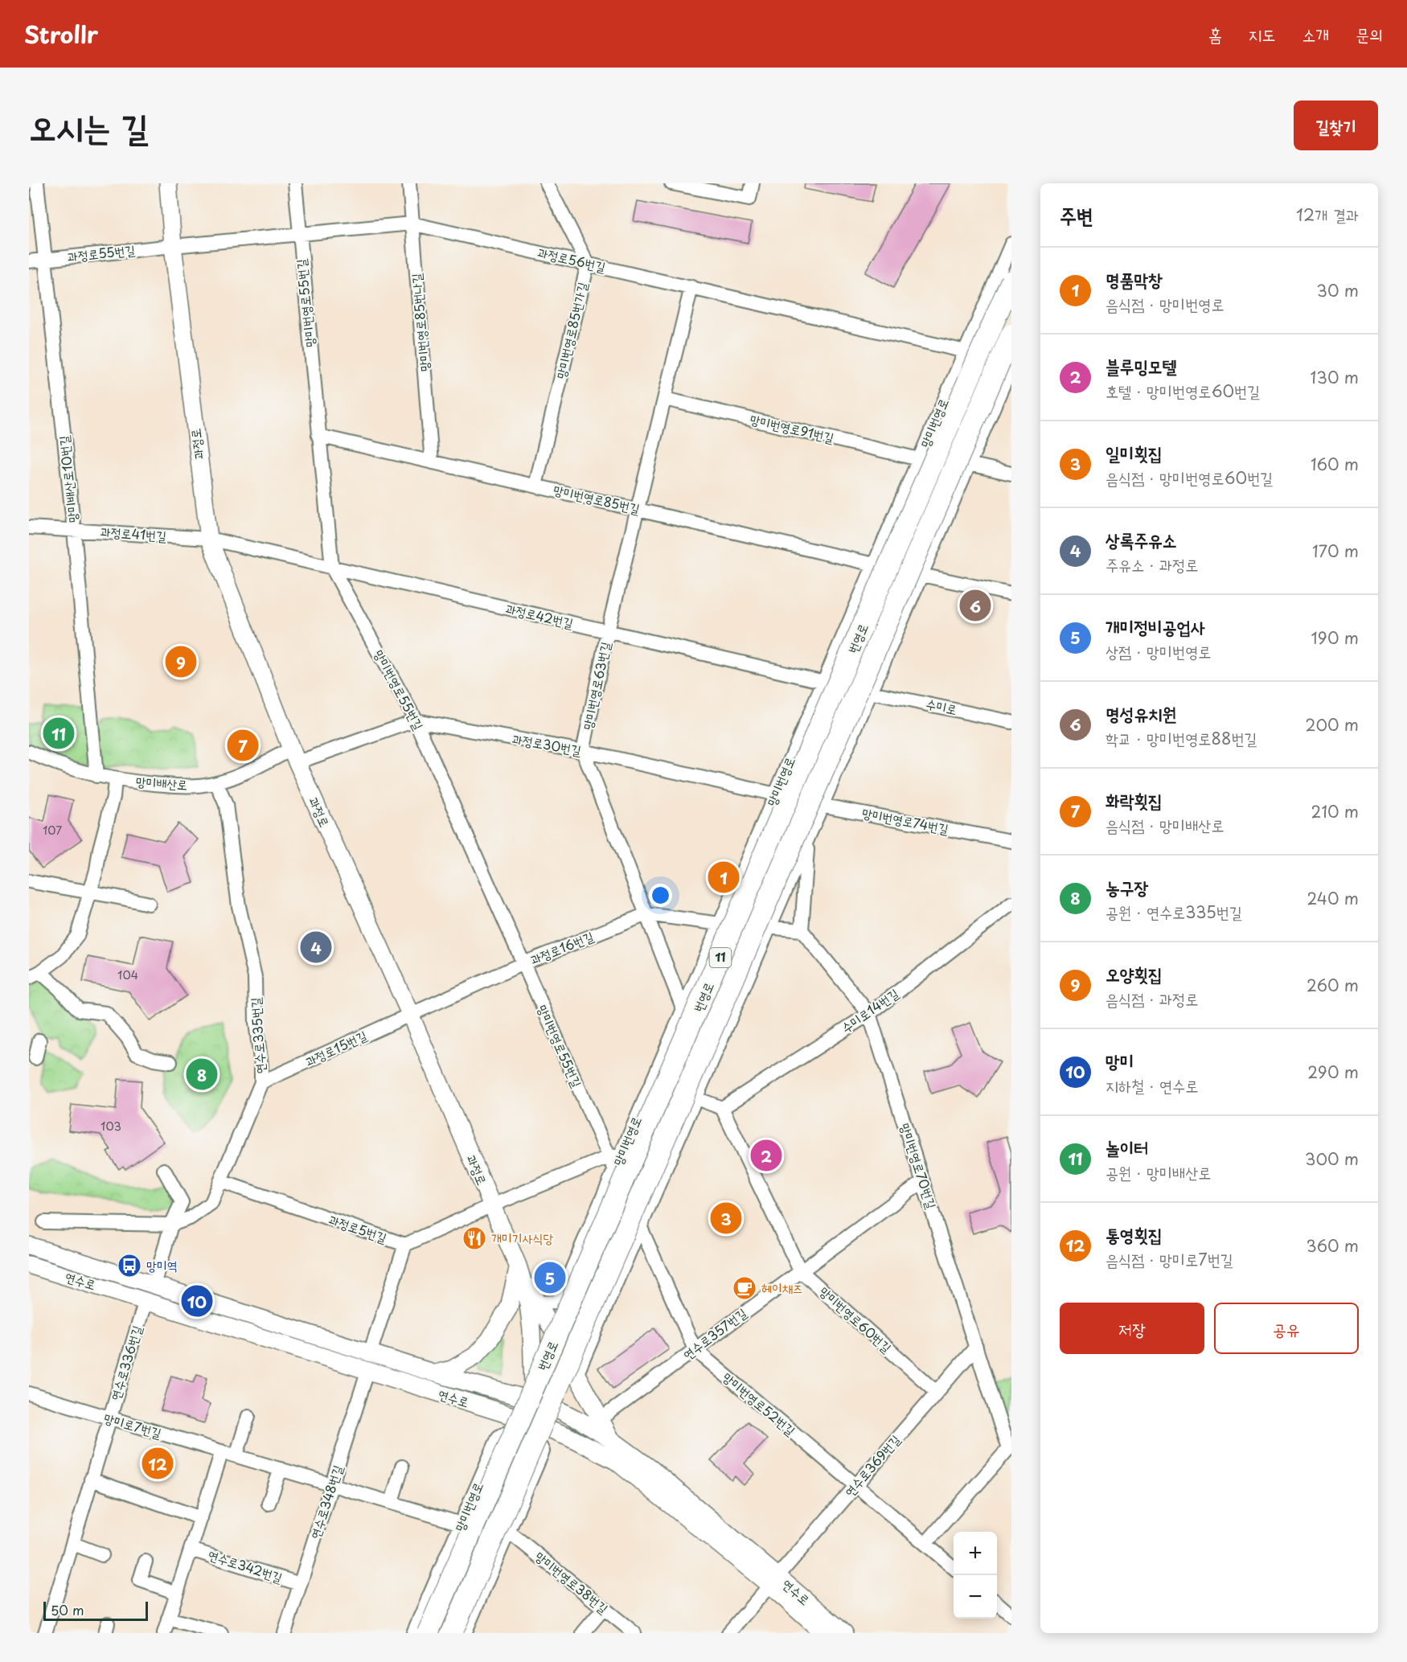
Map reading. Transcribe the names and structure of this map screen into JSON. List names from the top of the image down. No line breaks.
{"streets":{"highway":["번영로","11"],"main road":["과정로","연수로"],"street":["과정로55번길","과정로56번길","망미번영로55번길","망미번영로85번나길","망미번영로85번가길","망미번영로","망미번영로91번길","망미배산로10번길","망미번영로85번길","과정로41번길","과정로42번길","망미번영로63번길","수미로","과정로30번길","망미배산로","망미번영로74번길","과정로16번길","수미로14번길","연수로335번길","과정로15번길","망미번영로70번길","과정로5번길","망미번영로60번길","연수로357번길","연수로336번길","망미번영로52번길","망미로7번길","연수로369번길","연수로348번길","연수로342번길","망미번영로38번길"]},"crossings":[["과정로55번길","과정로56번길"],["과정로55번길","과정로"],["과정로55번길","망미배산로10번길"],["과정로56번길","망미번영로55번길"],["과정로56번길","망미번영로85번나길"],["과정로56번길","망미번영로85번가길"],["과정로56번길","망미번영로"],["과정로56번길","과정로"],["과정로56번길","망미번영로63번길"],["망미번영로55번길","망미번영로"],["망미번영로55번길","망미번영로85번길"],["망미번영로55번길","과정로42번길"],["망미번영로55번길","과정로30번길"],["망미번영로55번길","과정로16번길"],["망미번영로55번길","과정로5번길"],["망미번영로55번길","망미번영로52번길"],["망미번영로85번나길","망미번영로85번길"],["망미번영로85번가길","망미번영로85번길"],["망미번영로","망미번영로91번길"],["망미번영로","과정로"],["망미번영로","망미번영로85번길"],["망미번영로","과정로42번길"],["망미번영로","과정로30번길"],["망미번영로","과정로16번길"],["망미번영로","과정로5번길"],["망미번영로","연수로"],["망미번영로","망미로7번길"],["망미번영로","망미번영로38번길"],["망미번영로91번길","망미번영로63번길"],["과정로","과정로41번길"],["과정로","과정로42번길"],["과정로","과정로30번길"],["과정로","망미배산로"],["과정로","과정로16번길"],["과정로","과정로15번길"],["과정로","과정로5번길"],["과정로","연수로"],["과정로","망미번영로38번길"],["망미배산로10번길","과정로41번길"],["망미배산로10번길","망미배산로"],["망미번영로85번길","망미번영로63번길"],["과정로41번길","과정로42번길"],["과정로42번길","망미번영로63번길"],["과정로42번길","수미로"],["망미번영로63번길","과정로30번길"],["과정로30번길","망미배산로"],["과정로30번길","망미번영로74번길"],["망미배산로","연수로335번길"],["과정로16번길","과정로15번길"],["수미로14번길","망미번영로70번길"],["수미로14번길","망미번영로60번길"],["연수로335번길","과정로15번길"],["연수로335번길","과정로5번길"],["망미번영로70번길","연수로357번길"],["망미번영로70번길","연수로369번길"],["연수로","연수로336번길"],["연수로","연수로369번길"],["연수로","연수로348번길"],["연수로","망미번영로38번길"],["망미번영로60번길","연수로357번길"],["망미번영로60번길","연수로369번길"],["연수로357번길","망미번영로52번길"],["연수로336번길","망미로7번길"],["망미번영로52번길","연수로369번길"],["망미로7번길","연수로348번길"],["망미로7번길","연수로342번길"],["연수로348번길","연수로342번길"]],"places":{"restaurant":["개미기사식당"],"bus stop":["망미역"],"cafe":["헤이채즈"]},"house_numbers":["107","104","103"],"scale_bar":"50 m","page":{"header":"Strollr","nav":["홈","지도","소개","문의"],"title":"오시는 길","buttons":["길찾기",["저장","공유"]],"heading":["주변","12개 결과"],"list":[{"mark":"1","name":"명품막창","note":"음식점 · 망미번영로","value":"30 m"},{"mark":"2","name":"블루밍모텔","note":"호텔 · 망미번영로60번길","value":"130 m"},{"mark":"3","name":"일미횟집","note":"음식점 · 망미번영로60번길","value":"160 m"},{"mark":"4","name":"상록주유소","note":"주유소 · 과정로","value":"170 m"},{"mark":"5","name":"개미정비공업사","note":"상점 · 망미번영로","value":"190 m"},{"mark":"6","name":"명성유치원","note":"학교 · 망미번영로88번길","value":"200 m"},{"mark":"7","name":"화락횟집","note":"음식점 · 망미배산로","value":"210 m"},{"mark":"8","name":"농구장","note":"공원 · 연수로335번길","value":"240 m"},{"mark":"9","name":"오양횟집","note":"음식점 · 과정로","value":"260 m"},{"mark":"10","name":"망미","note":"지하철 · 연수로","value":"290 m"},{"mark":"11","name":"놀이터","note":"공원 · 망미배산로","value":"300 m"},{"mark":"12","name":"통영횟집","note":"음식점 · 망미로7번길","value":"360 m"}],"pins":["6","9","11","7","1","4","8","2","3","5","10","12"],"map_buttons":["+","−"],"scale":"50 m"}}
